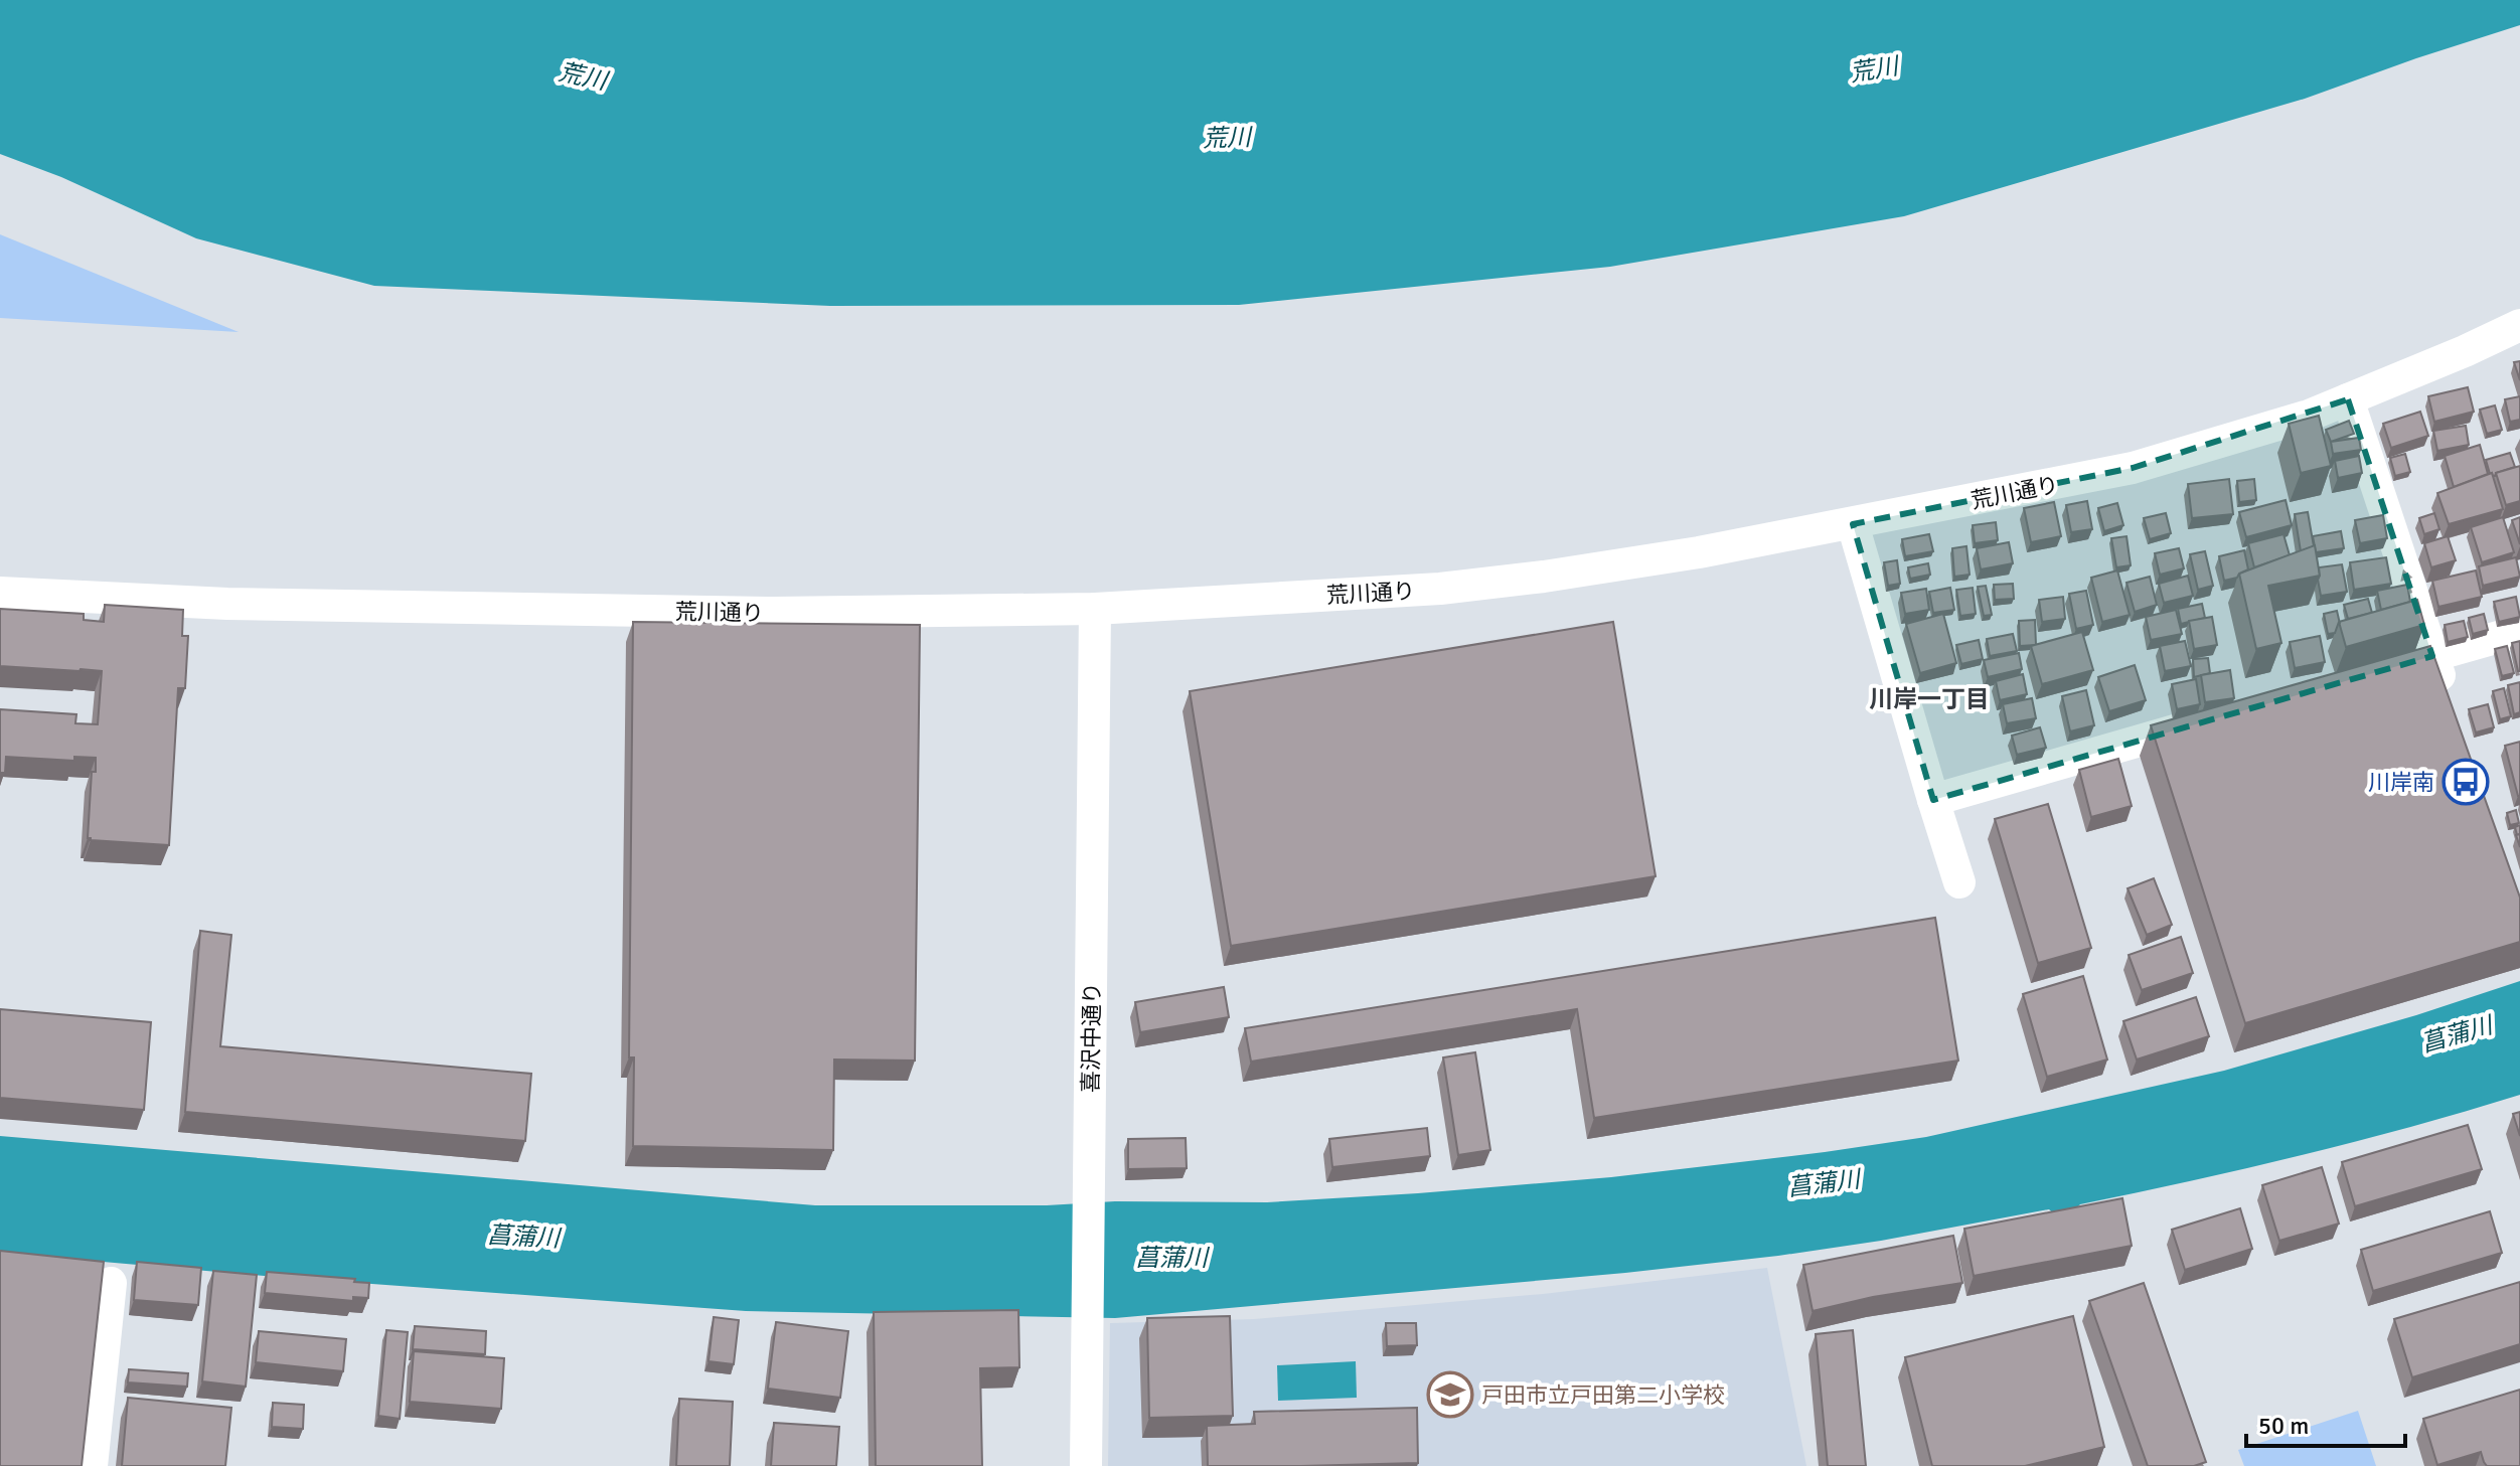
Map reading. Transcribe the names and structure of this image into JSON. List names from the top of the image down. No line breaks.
{"streets":{"street":["荒川通り","喜沢中通り"]},"crossings":[["荒川通り","喜沢中通り"]],"districts":["川岸一丁目"],"water":["荒川","菖蒲川"],"places":{"bus stop":["川岸南"],"school or university":["戸田市立戸田第二小学校"]},"scale_bar":"50 m"}
